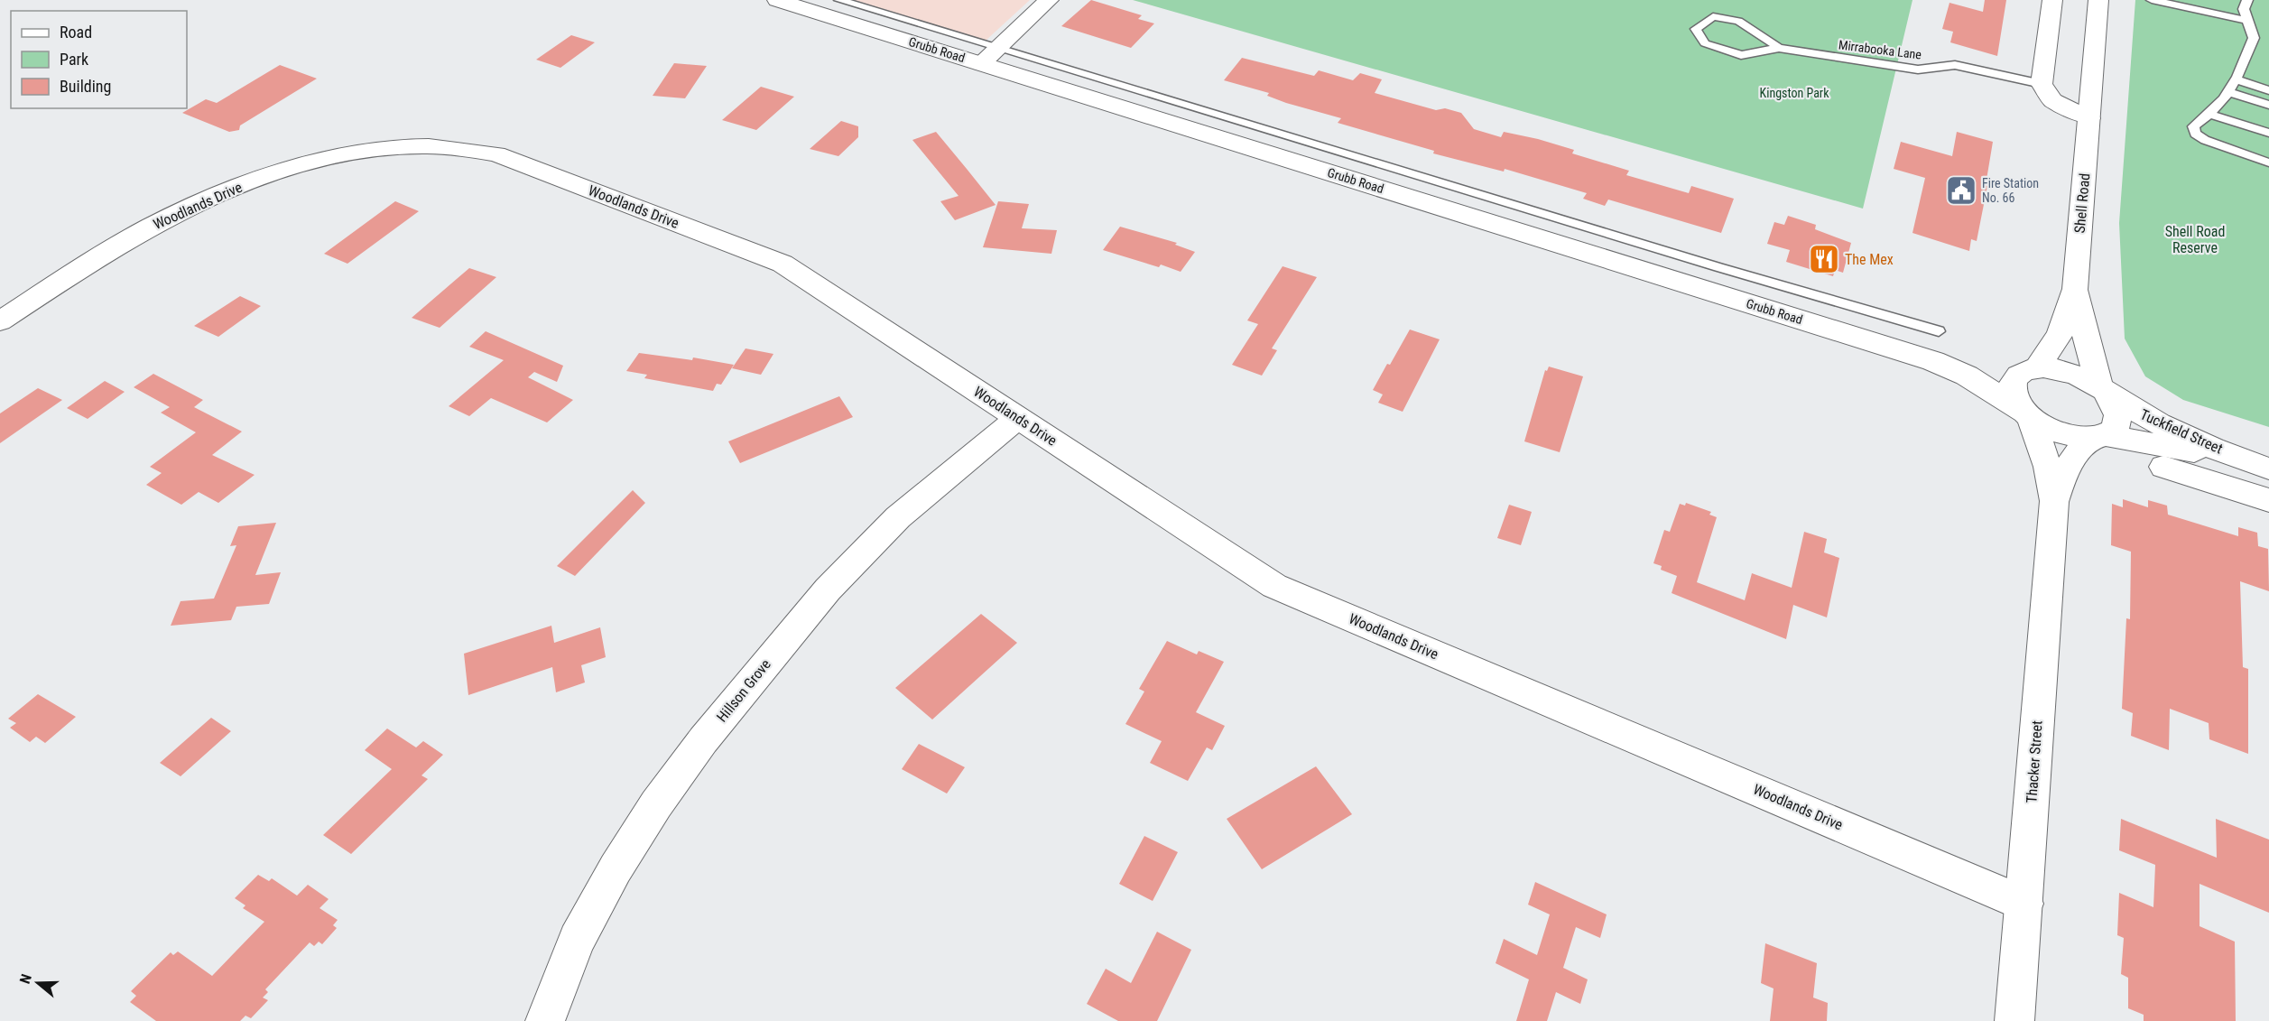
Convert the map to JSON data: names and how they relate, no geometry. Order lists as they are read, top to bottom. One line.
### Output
{"streets":{"street":["Grubb Road","Shell Road","Woodlands Drive","Tuckfield Street","Hillson Grove","Thacker Street"],"lane":["Mirrabooka Lane"]},"crossings":[["Grubb Road","Shell Road"],["Grubb Road","Tuckfield Street"],["Grubb Road","Thacker Street"],["Shell Road","Tuckfield Street"],["Shell Road","Thacker Street"],["Woodlands Drive","Hillson Grove"],["Woodlands Drive","Thacker Street"],["Tuckfield Street","Thacker Street"]],"parks":["Kingston Park","Shell Road Reserve"],"places":{"public building":["Fire Station No. 66"],"restaurant":["The Mex"]},"legend":["Road","Park","Building"],"north":"left"}
